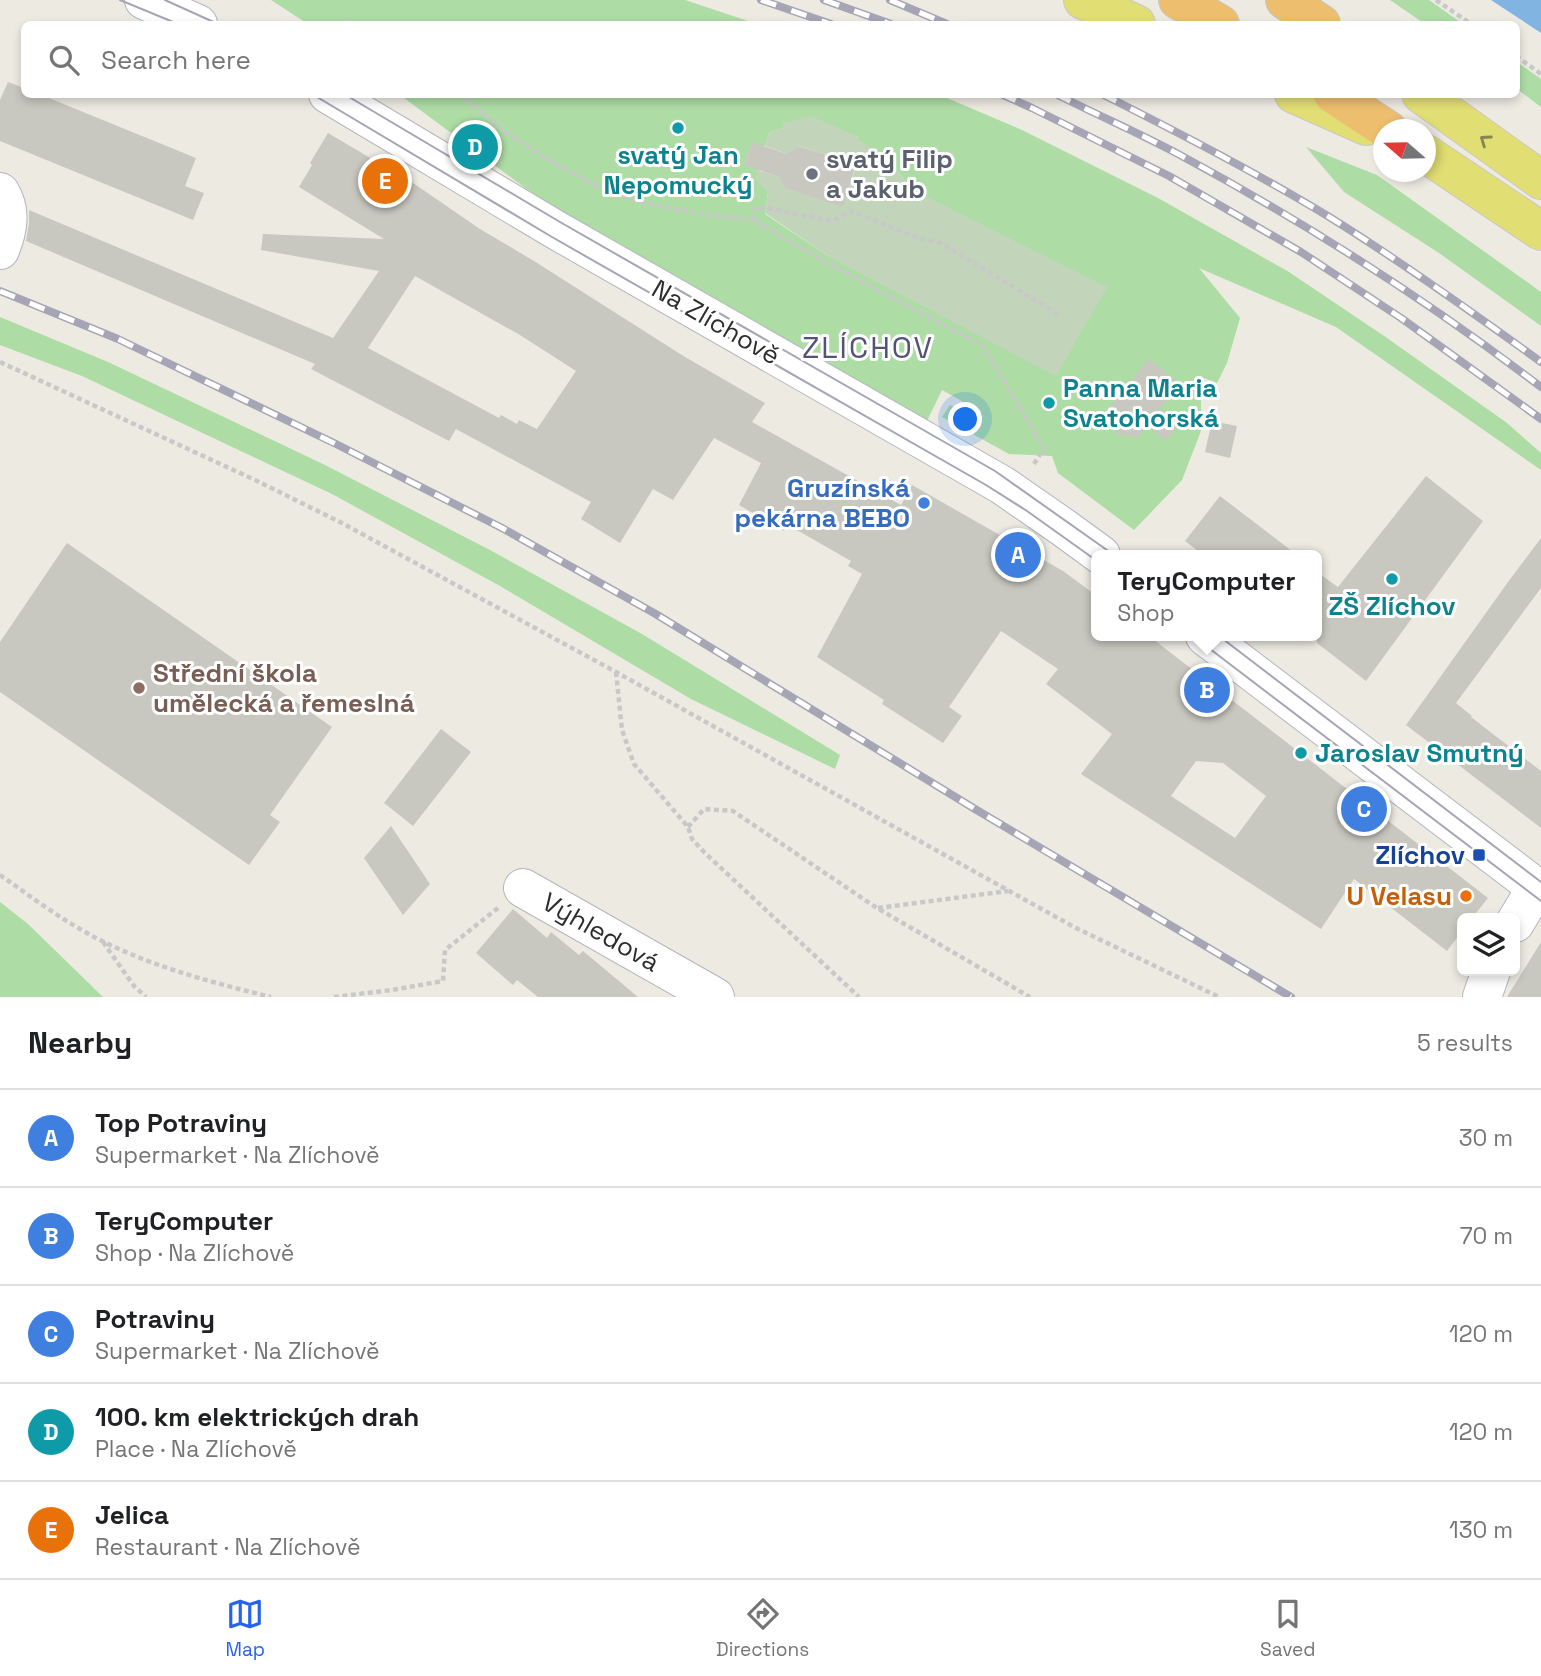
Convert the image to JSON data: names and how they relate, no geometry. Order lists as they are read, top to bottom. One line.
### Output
{"streets":{"street":["Na Zlíchově","Výhledová"]},"districts":["ZLÍCHOV"],"places":{"other":["svatý Jan Nepomucký","svatý Filip a Jakub","Panna Maria Svatohorská","Gruzínská pekárna BEBO","ZŠ Zlíchov","Střední škola umělecká a řemeslná","Jaroslav Smutný","U Velasu"],"transit":["Zlíchov"]},"north":"left","page":{"search":"Search here","pins":["D","E","A","B","C"],"popup":["TeryComputer","Shop"],"heading":["Nearby","5 results"],"list":[{"mark":"A","name":"Top Potraviny","note":"Supermarket · Na Zlíchově","value":"30 m"},{"mark":"B","name":"TeryComputer","note":"Shop · Na Zlíchově","value":"70 m"},{"mark":"C","name":"Potraviny","note":"Supermarket · Na Zlíchově","value":"120 m"},{"mark":"D","name":"100. km elektrických drah","note":"Place · Na Zlíchově","value":"120 m"},{"mark":"E","name":"Jelica","note":"Restaurant · Na Zlíchově","value":"130 m"}],"nav":["Map","Directions","Saved"]}}
